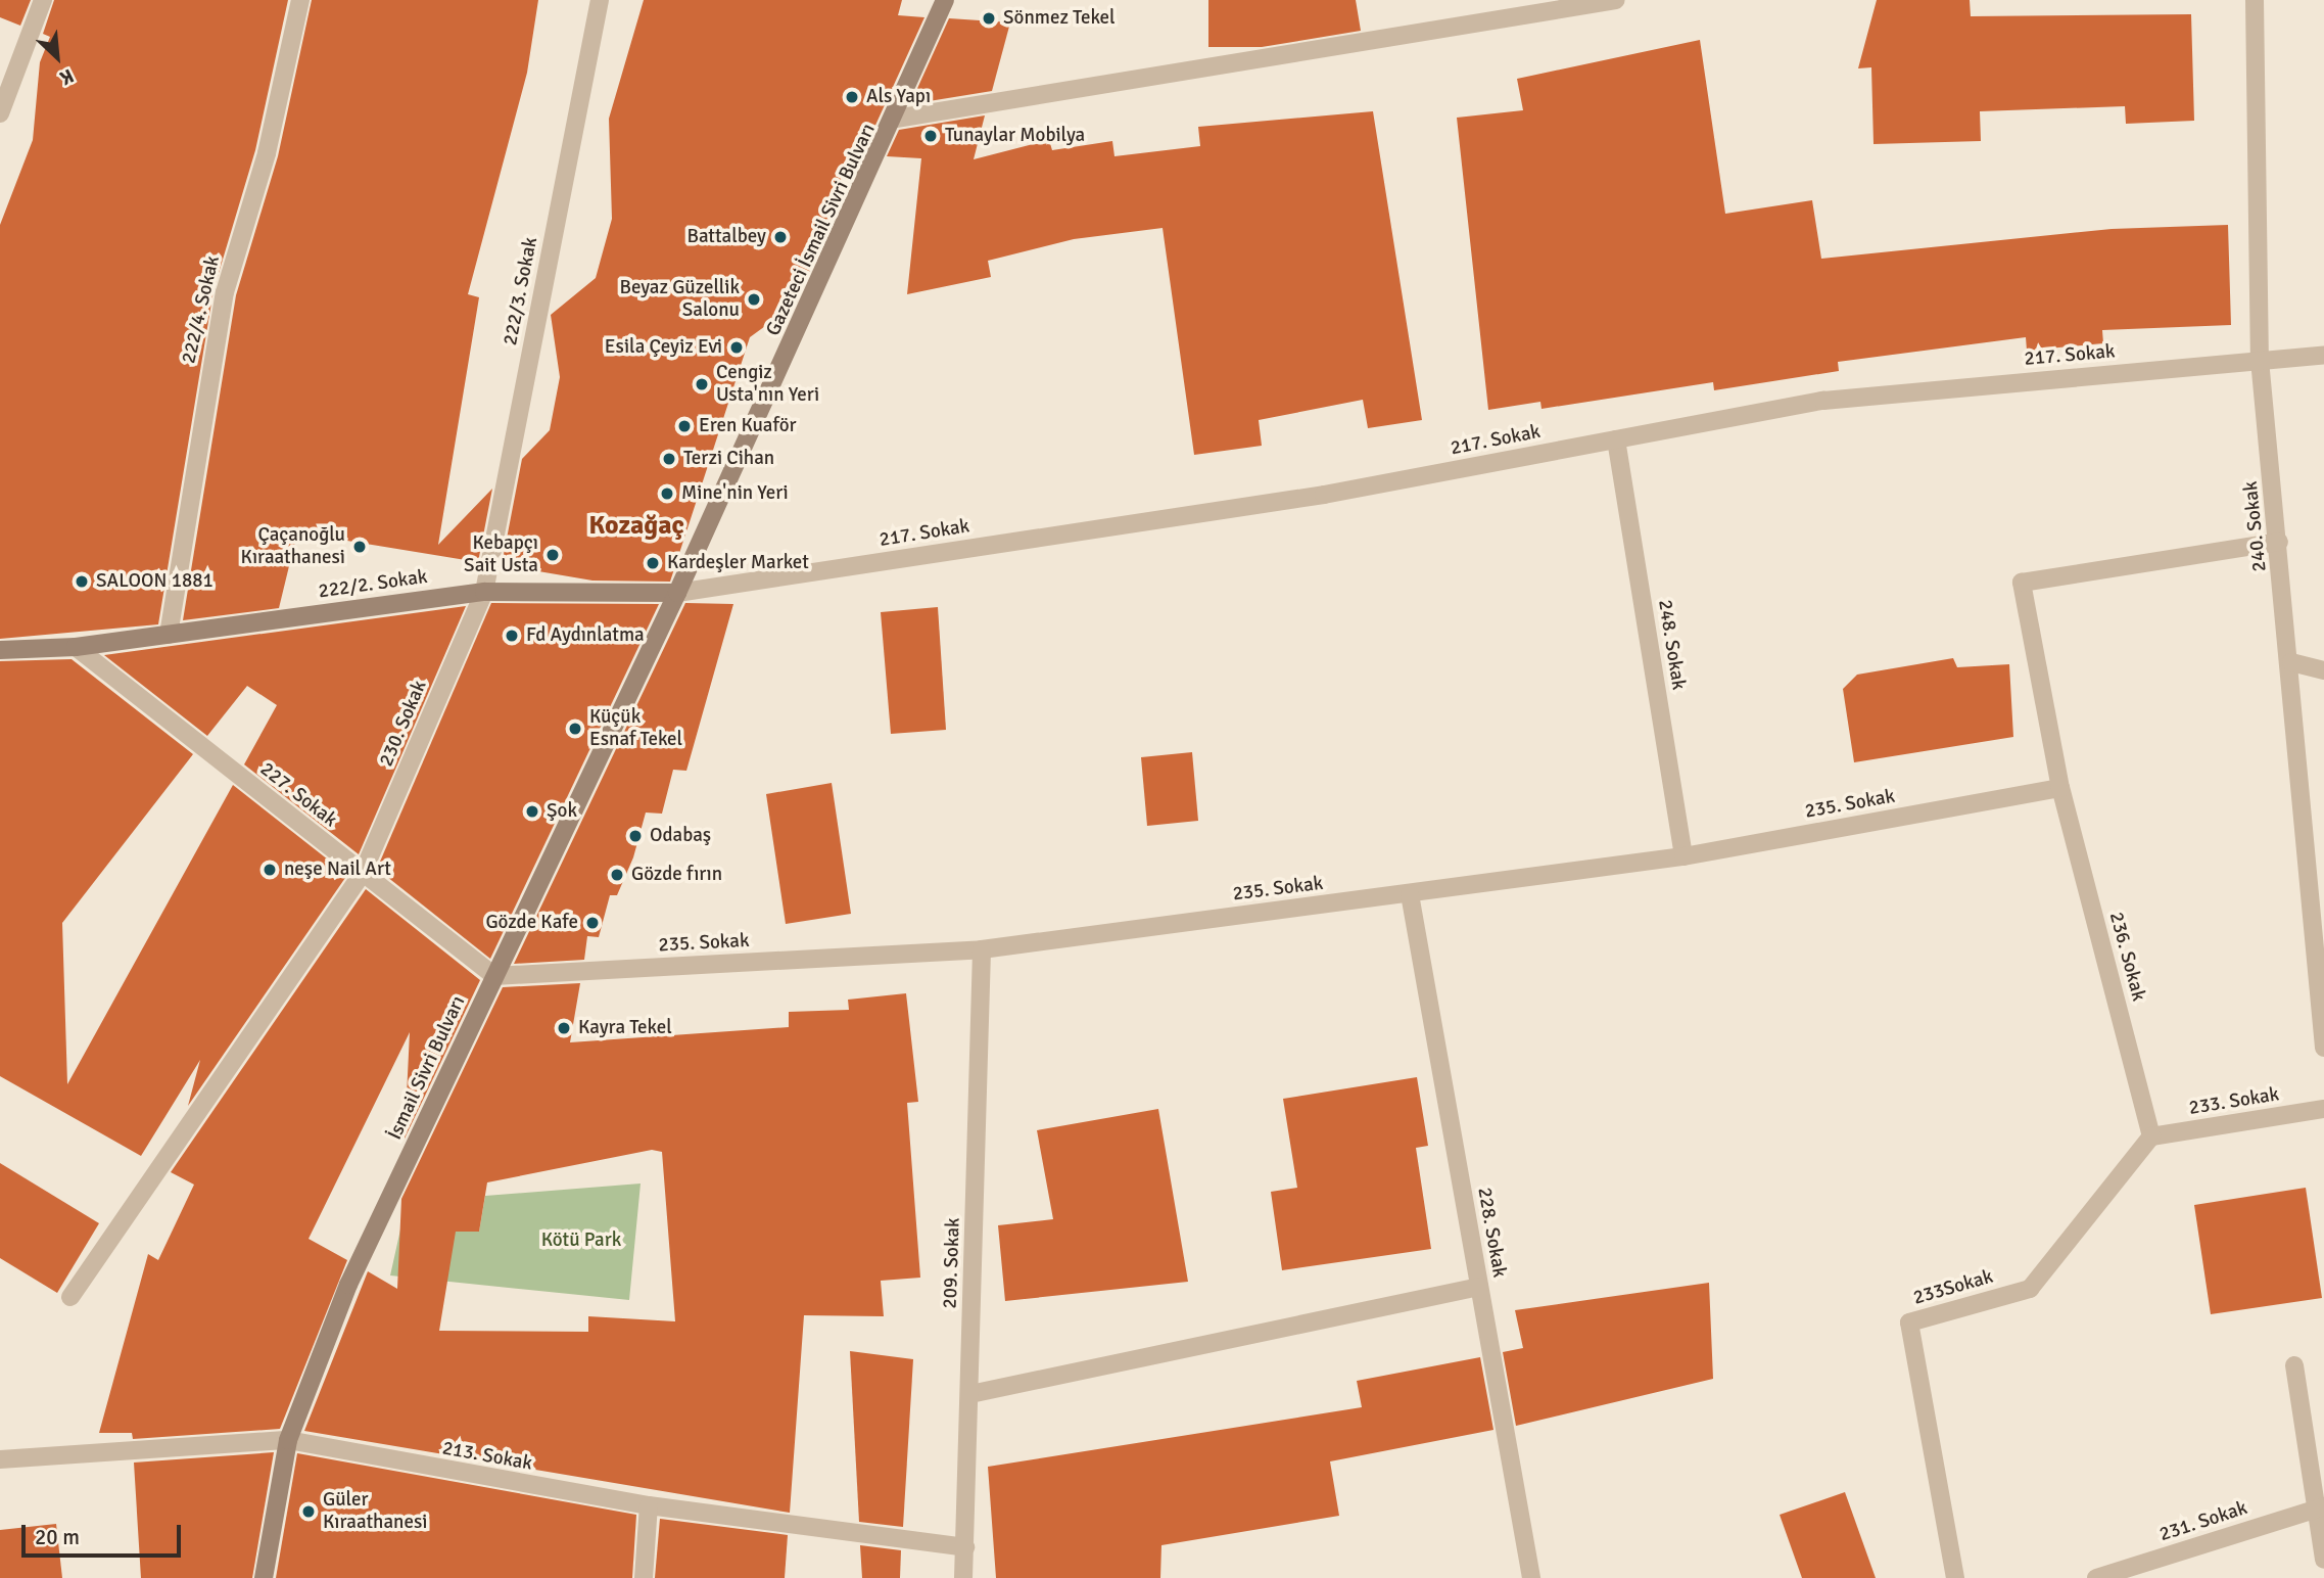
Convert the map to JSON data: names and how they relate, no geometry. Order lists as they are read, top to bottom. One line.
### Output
{"streets":{"main road":["Gazeteci İsmail Sivri Bulvarı","222/2. Sokak","İsmail Sivri Bulvarı"],"street":["222/3. Sokak","222/4. Sokak","217. Sokak","240. Sokak","248. Sokak","230. Sokak","227. Sokak","235. Sokak","236. Sokak","233. Sokak","228. Sokak","209. Sokak","233Sokak","213. Sokak","231. Sokak"]},"crossings":[["Gazeteci İsmail Sivri Bulvarı","217. Sokak"],["Gazeteci İsmail Sivri Bulvarı","222/2. Sokak"],["Gazeteci İsmail Sivri Bulvarı","İsmail Sivri Bulvarı"],["222/3. Sokak","222/2. Sokak"],["222/3. Sokak","230. Sokak"],["222/4. Sokak","222/2. Sokak"],["217. Sokak","240. Sokak"],["217. Sokak","222/2. Sokak"],["217. Sokak","248. Sokak"],["217. Sokak","İsmail Sivri Bulvarı"],["240. Sokak","236. Sokak"],["222/2. Sokak","230. Sokak"],["222/2. Sokak","227. Sokak"],["222/2. Sokak","İsmail Sivri Bulvarı"],["248. Sokak","235. Sokak"],["230. Sokak","227. Sokak"],["227. Sokak","235. Sokak"],["227. Sokak","İsmail Sivri Bulvarı"],["235. Sokak","236. Sokak"],["235. Sokak","İsmail Sivri Bulvarı"],["235. Sokak","228. Sokak"],["235. Sokak","209. Sokak"],["236. Sokak","233. Sokak"],["236. Sokak","233Sokak"],["İsmail Sivri Bulvarı","213. Sokak"],["233. Sokak","233Sokak"],["209. Sokak","213. Sokak"]],"districts":["Kozağaç"],"parks":["Kötü Park"],"places":["Sönmez Tekel","Als Yapı","Tunaylar Mobilya","Battalbey","Beyaz Güzellik Salonu","Esila Çeyiz Evi","Cengiz Usta'nın Yeri","Eren Kuaför","Terzi Cihan","Mine'nin Yeri","Çaçanoğlu Kıraathanesi","Kebapçı Sait Usta","Kardeşler Market","SALOON 1881","Fd Aydınlatma","Küçük Esnaf Tekel","Şok","Odabaş","neşe Nail Art","Gözde fırın","Gözde Kafe","Kayra Tekel","Güler Kıraathanesi"],"scale_bar":"20 m","north":"bottom right"}
